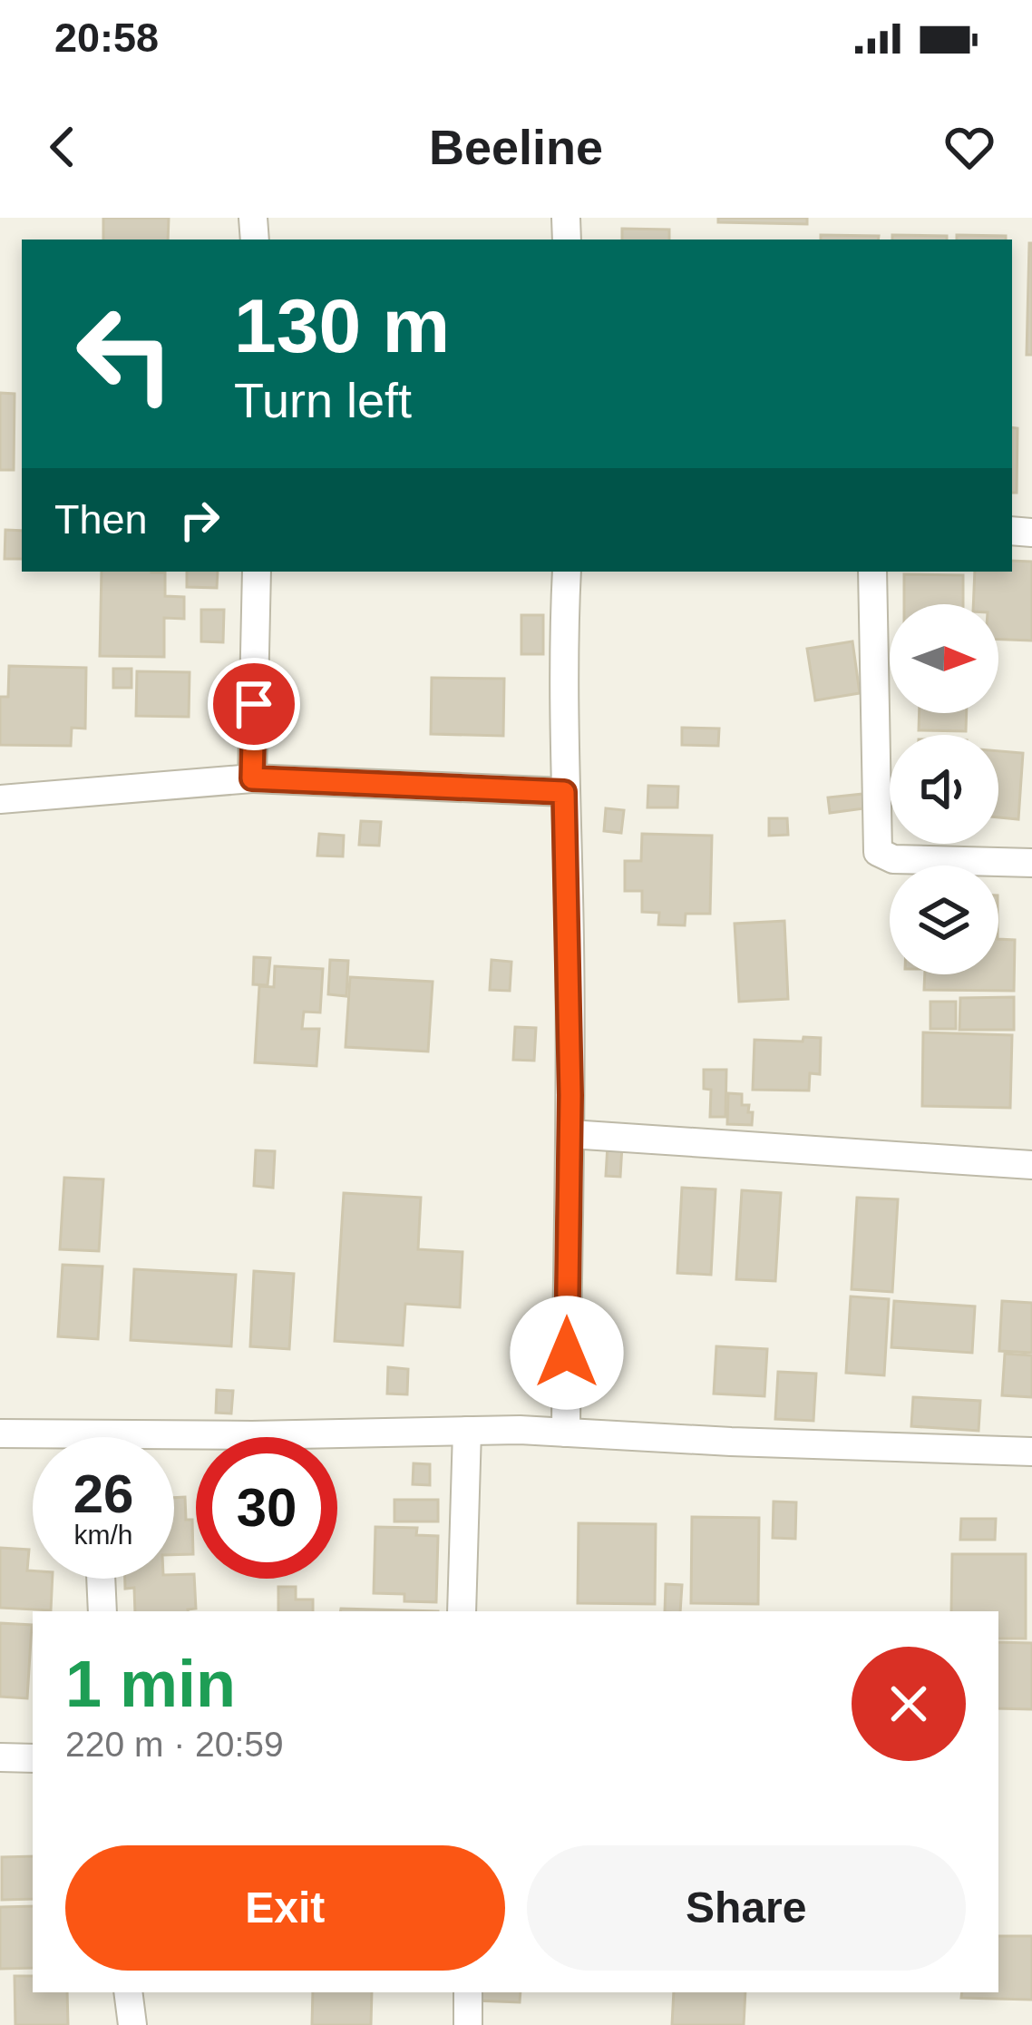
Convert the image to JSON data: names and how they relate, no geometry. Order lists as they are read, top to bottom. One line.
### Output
{"north":"right","page":{"status":"20:58","header":"Beeline","turn":["130 m","Turn left"],"then":"Then","speed":"26 km/h","limit":"30","heading":["1 min","220 m · 20:59"],"buttons":["Exit","Share"]}}
